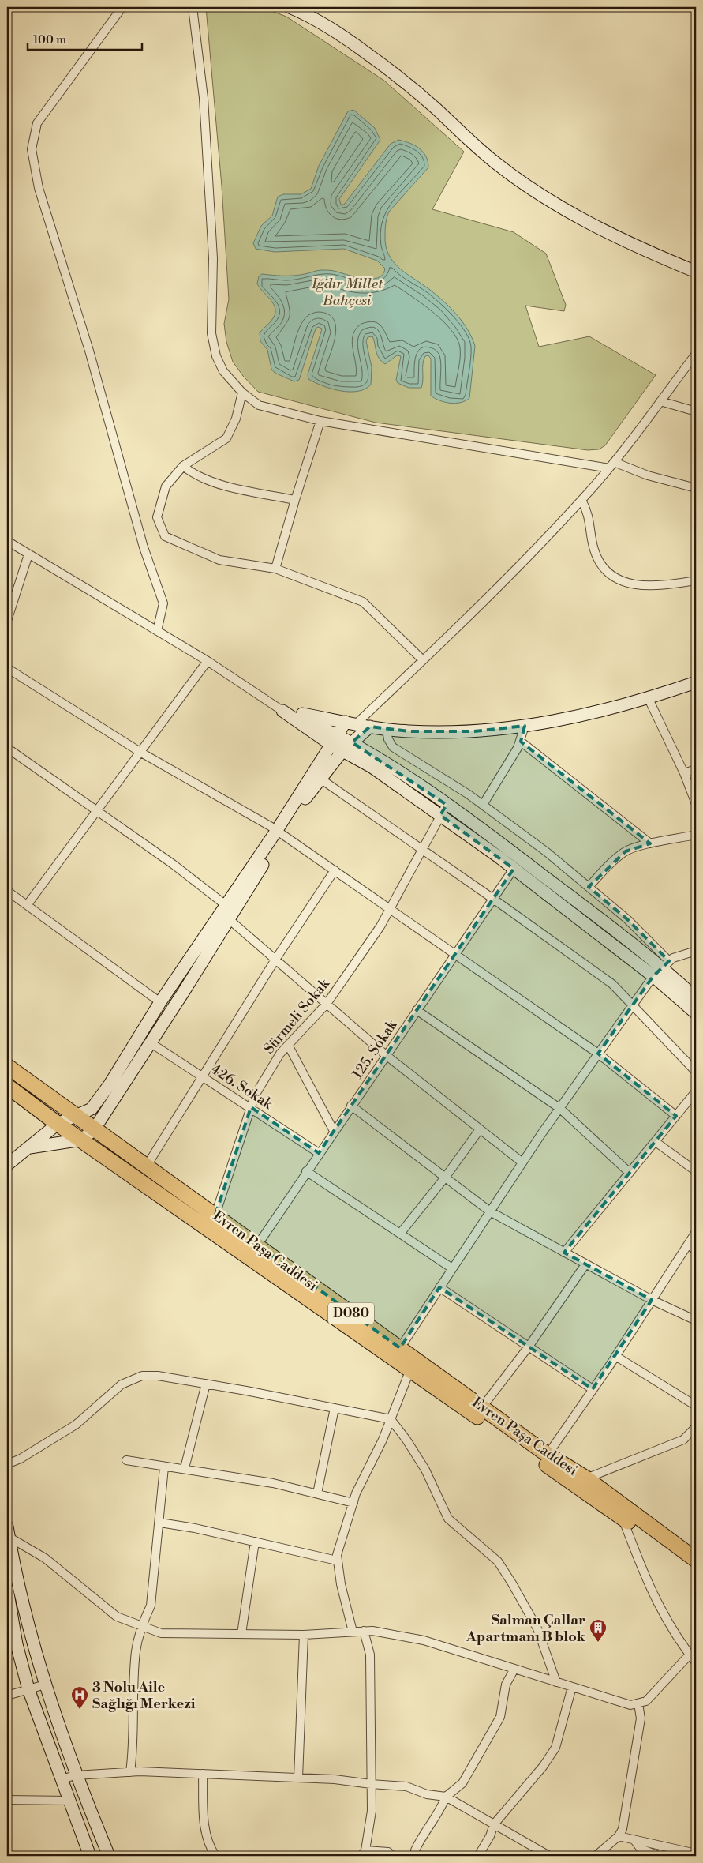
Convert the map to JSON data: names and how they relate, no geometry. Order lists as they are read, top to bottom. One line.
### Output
{"streets":{"highway":["Evren Paşa Caddesi","D080"],"street":["Sürmeli Sokak","125. Sokak","426. Sokak"]},"crossings":[["Sürmeli Sokak","426. Sokak"],["Sürmeli Sokak","Evren Paşa Caddesi"],["125. Sokak","426. Sokak"],["125. Sokak","Evren Paşa Caddesi"]],"parks":["Iğdır Millet Bahçesi"],"places":{"building":["Salman Çallar Apartmanı B blok"],"hospital":["3 Nolu Aile Sağlığı Merkezi"]},"scale_bar":"100 m"}
